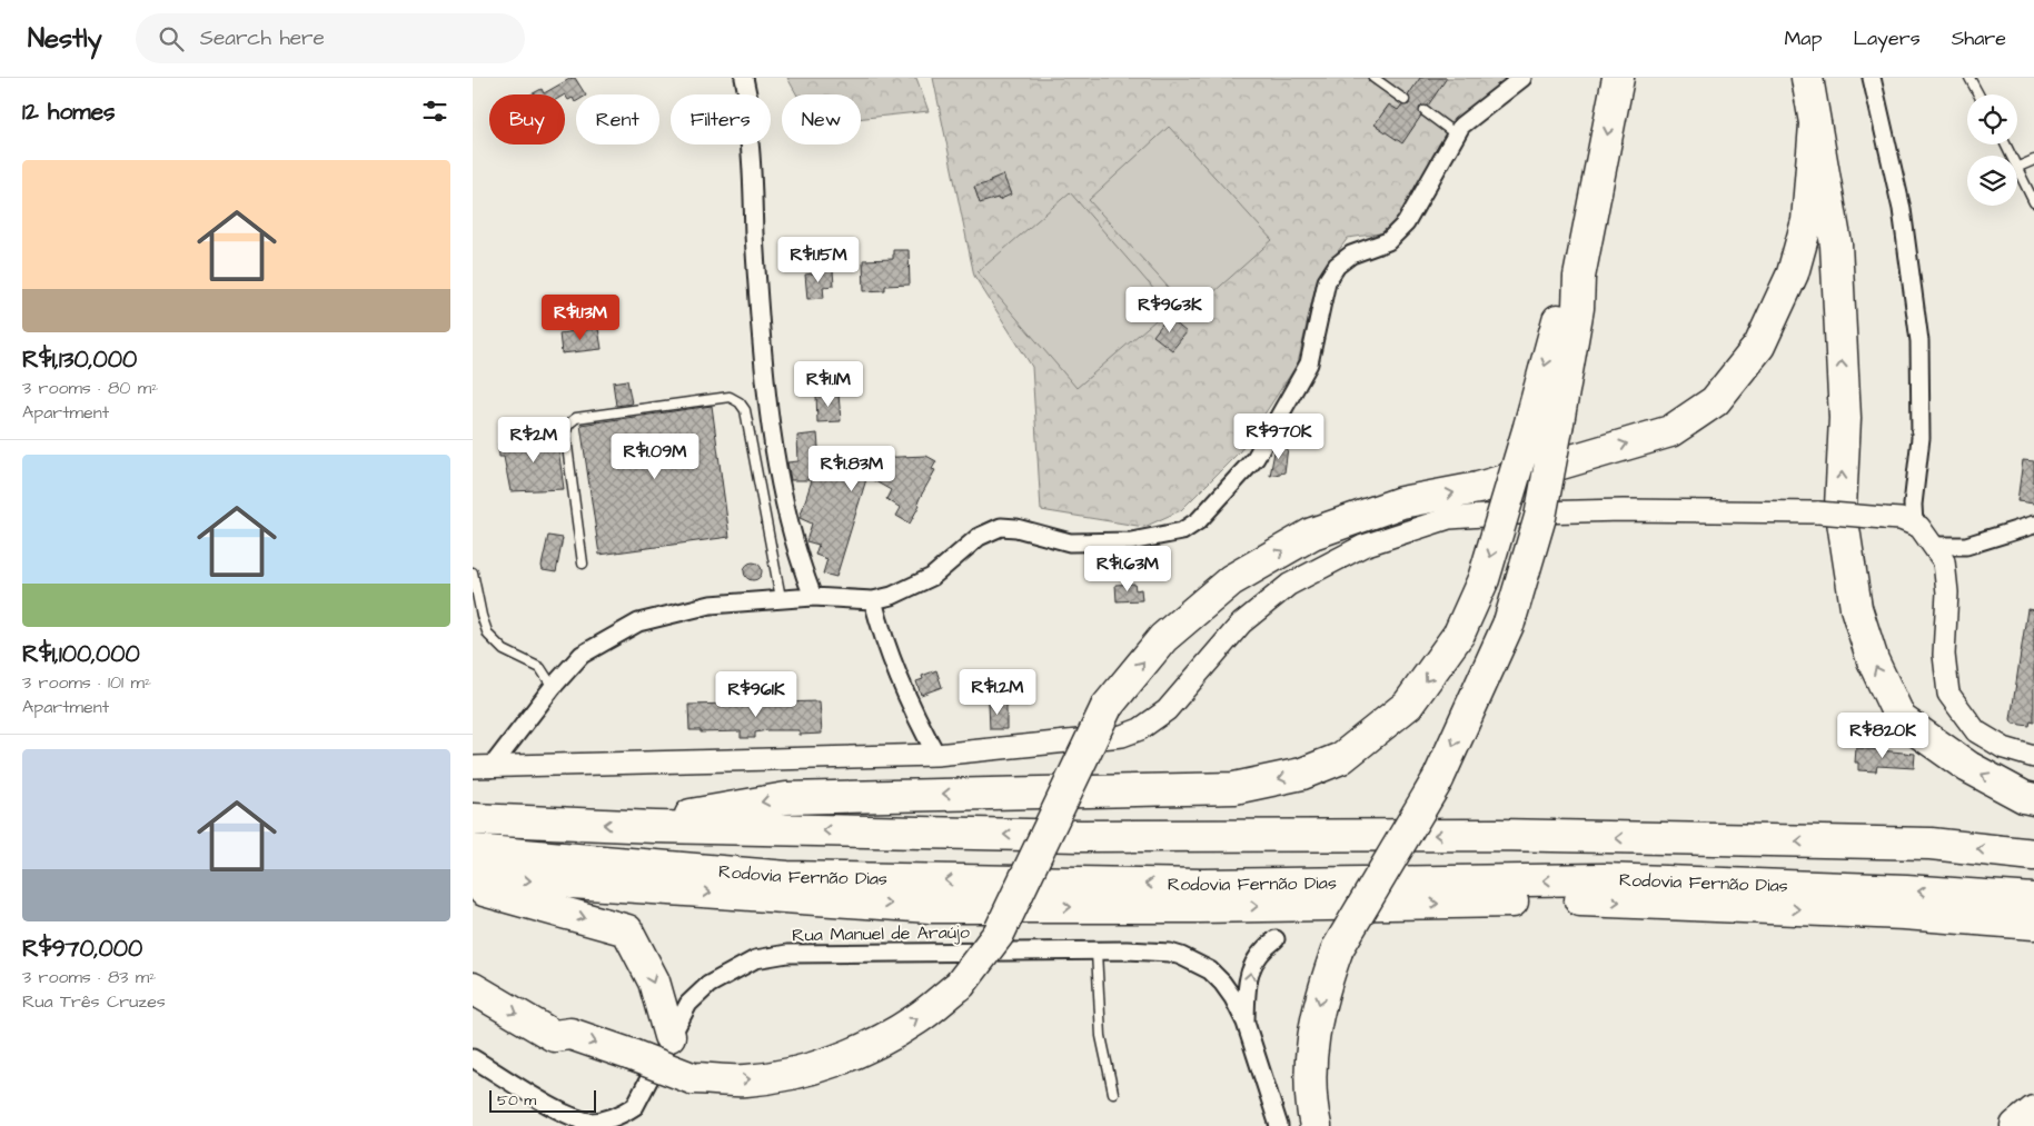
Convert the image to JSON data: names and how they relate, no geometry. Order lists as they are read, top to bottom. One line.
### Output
{"streets":{"highway":["Rodovia Fernão Dias"],"street":["Rua Manuel de Araújo"]},"scale_bar":"50 m","page":{"header":"Nestly","search":"Search here","nav":["Map","Layers","Share"],"heading":"12 homes","chip":["Buy","Rent","Filters","New"],"list":[{"name":"R$1,130,000","note":"3 rooms · 80 m² · Apartment"},{"name":"R$1,100,000","note":"3 rooms · 101 m² · Apartment"},{"name":"R$970,000","note":"3 rooms · 83 m² · Rua Três Cruzes"}],"price":["R$1.15M","R$963K","R$1.13M","R$1.1M","R$970K","R$2M","R$1.09M","R$1.83M","R$1.63M","R$1.2M","R$961K","R$820K"],"scale":"50 m"}}
